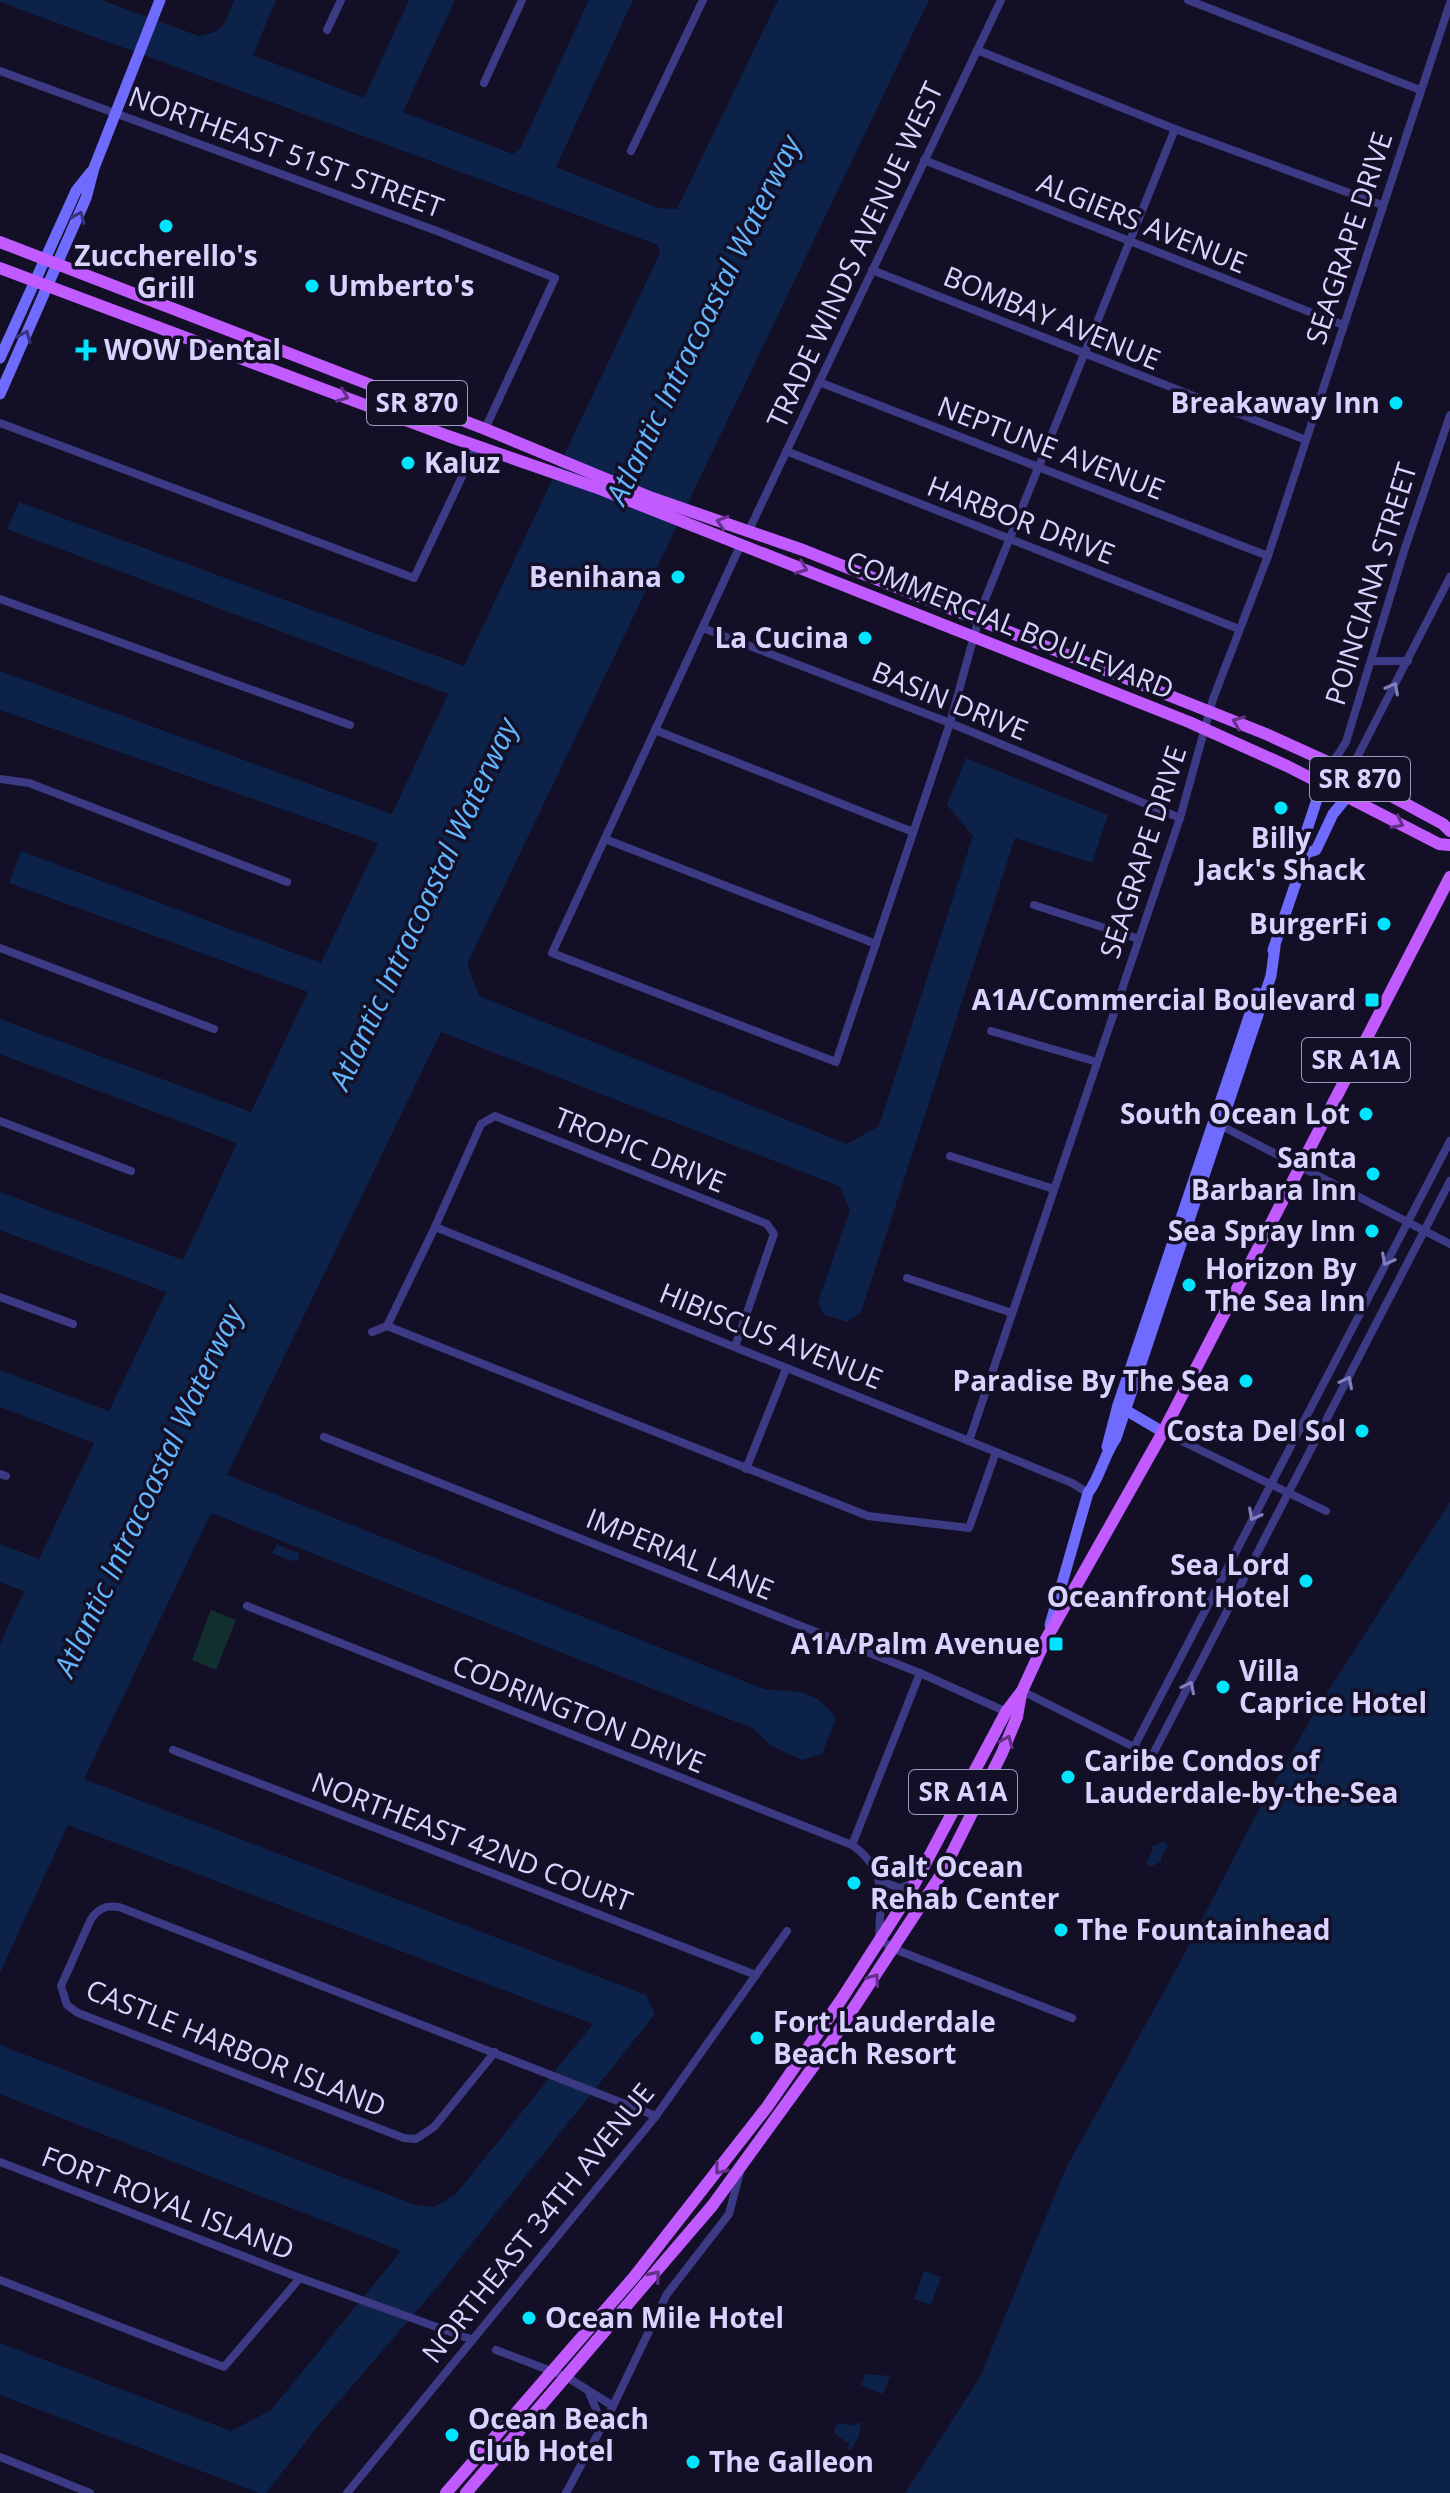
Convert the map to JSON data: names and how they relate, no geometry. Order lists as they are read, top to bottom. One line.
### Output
{"streets":{"main road":["SR 870","COMMERCIAL BOULEVARD","SR A1A"],"street":["NORTHEAST 51ST STREET","ALGIERS AVENUE","SEAGRAPE DRIVE","TRADE WINDS AVENUE WEST","BOMBAY AVENUE","NEPTUNE AVENUE","HARBOR DRIVE","POINCIANA STREET","BASIN DRIVE","TROPIC DRIVE","HIBISCUS AVENUE","IMPERIAL LANE","CODRINGTON DRIVE","NORTHEAST 42ND COURT","CASTLE HARBOR ISLAND","FORT ROYAL ISLAND","NORTHEAST 34TH AVENUE"]},"crossings":[["NORTHEAST 51ST STREET","SR 870"],["ALGIERS AVENUE","SEAGRAPE DRIVE"],["ALGIERS AVENUE","TRADE WINDS AVENUE WEST"],["SEAGRAPE DRIVE","BOMBAY AVENUE"],["SEAGRAPE DRIVE","NEPTUNE AVENUE"],["SEAGRAPE DRIVE","HARBOR DRIVE"],["SEAGRAPE DRIVE","COMMERCIAL BOULEVARD"],["SEAGRAPE DRIVE","BASIN DRIVE"],["SEAGRAPE DRIVE","HIBISCUS AVENUE"],["TRADE WINDS AVENUE WEST","BOMBAY AVENUE"],["TRADE WINDS AVENUE WEST","NEPTUNE AVENUE"],["TRADE WINDS AVENUE WEST","HARBOR DRIVE"],["TRADE WINDS AVENUE WEST","COMMERCIAL BOULEVARD"],["SR 870","COMMERCIAL BOULEVARD"],["POINCIANA STREET","COMMERCIAL BOULEVARD"],["SR A1A","IMPERIAL LANE"],["TROPIC DRIVE","HIBISCUS AVENUE"],["NORTHEAST 42ND COURT","NORTHEAST 34TH AVENUE"],["CASTLE HARBOR ISLAND","NORTHEAST 34TH AVENUE"]],"water":["Atlantic Intracoastal Waterway"],"places":{"other":["Zuccherello's Grill","Umberto's","Breakaway Inn","Kaluz","Benihana","La Cucina","Billy Jack's Shack","BurgerFi","South Ocean Lot","Santa Barbara Inn","Sea Spray Inn","Horizon By The Sea Inn","Paradise By The Sea","Costa Del Sol","Sea Lord Oceanfront Hotel","Villa Caprice Hotel","Caribe Condos of Lauderdale-by-the-Sea","Galt Ocean Rehab Center","The Fountainhead","Fort Lauderdale Beach Resort","Ocean Mile Hotel","Ocean Beach Club Hotel","The Galleon"],"health":["WOW Dental"],"transit":["A1A/Commercial Boulevard","A1A/Palm Avenue"]}}
